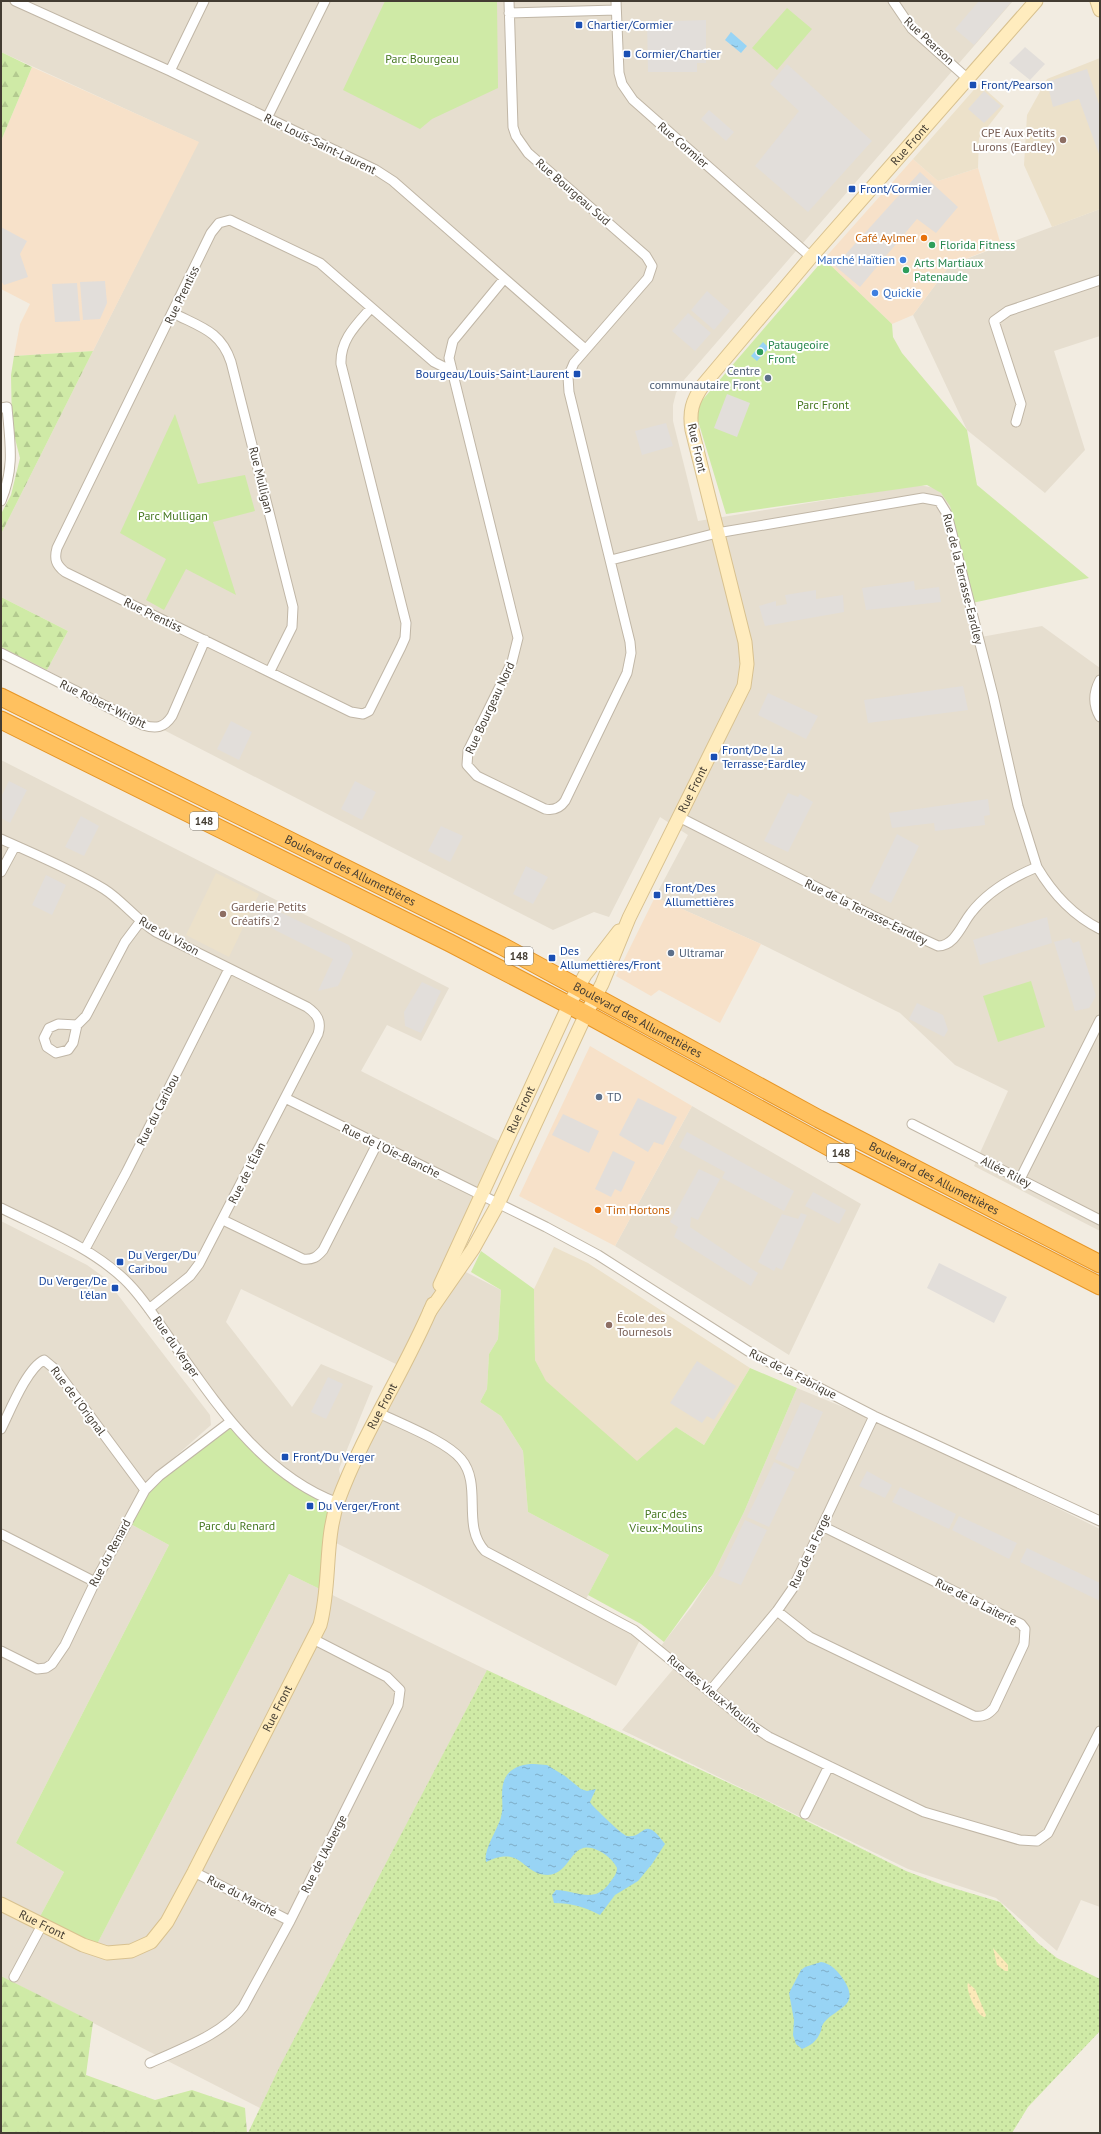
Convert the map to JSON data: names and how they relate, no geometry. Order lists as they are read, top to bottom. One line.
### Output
{"streets":{"highway":["148","Boulevard des Allumettières"],"street":["Rue Pearson","Rue Louis-Saint-Laurent","Rue Cormier","Rue Front","Rue Bourgeau Sud","Rue Prentiss","Rue Mulligan","Rue de la Terrasse-Eardley","Rue Robert-Wright","Rue Bourgeau Nord","Rue du Vison","Rue du Caribou","Rue de l'Oie-Blanche","Allée Riley","Rue de l'Élan","Rue du Verger","Rue de la Fabrique","Rue de l'Orignal","Rue de la Forge","Rue du Renard","Rue de la Laiterie","Rue des Vieux-Moulins","Rue de l'Auberge","Rue du Marché"]},"crossings":[["Rue Pearson","Rue Front"],["Rue Louis-Saint-Laurent","Rue Bourgeau Sud"],["Rue Louis-Saint-Laurent","Rue Bourgeau Nord"],["Rue Cormier","Rue Front"],["Rue Front","Rue de la Terrasse-Eardley"],["Rue Front","Boulevard des Allumettières"],["Rue Front","Rue de l'Oie-Blanche"],["Rue Front","Rue du Verger"],["Rue Front","Rue de la Fabrique"],["Rue Front","Rue des Vieux-Moulins"],["Rue Front","Rue de l'Auberge"],["Rue Front","Rue du Marché"],["Rue Bourgeau Sud","Rue Bourgeau Nord"],["Rue Prentiss","Rue Mulligan"],["Rue Prentiss","Rue Robert-Wright"],["Rue Prentiss","Rue Bourgeau Nord"],["Rue de la Terrasse-Eardley","Rue Bourgeau Nord"],["Rue du Vison","Rue du Caribou"],["Rue du Vison","Rue de l'Élan"],["Rue du Caribou","Rue du Verger"],["Rue de l'Oie-Blanche","Rue de l'Élan"],["Rue de l'Oie-Blanche","Rue de la Fabrique"],["Rue de l'Élan","Rue du Verger"],["Rue du Verger","Rue du Renard"],["Rue de la Fabrique","Rue de la Forge"],["Rue de l'Orignal","Rue du Renard"],["Rue de la Forge","Rue de la Laiterie"],["Rue de la Forge","Rue des Vieux-Moulins"],["Rue de l'Auberge","Rue du Marché"]],"parks":["Parc Bourgeau","Parc Front","Parc Mulligan","Parc des Vieux-Moulins","Parc du Renard"],"places":{"transit":["Chartier/Cormier","Cormier/Chartier","Front/Pearson","Front/Cormier","Bourgeau/Louis-Saint-Laurent","Front/De La Terrasse-Eardley","Front/Des Allumettières","Des Allumettières/Front","Du Verger/Du Caribou","Du Verger/De l'élan","Front/Du Verger","Du Verger/Front"],"other":["CPE Aux Petits Lurons (Eardley)","Café Aylmer","Florida Fitness","Marché Haïtien","Arts Martiaux Patenaude","Quickie","Pataugeoire Front","Centre communautaire Front","Garderie Petits Créatifs 2","Ultramar","TD","Tim Hortons","École des Tournesols"]}}
